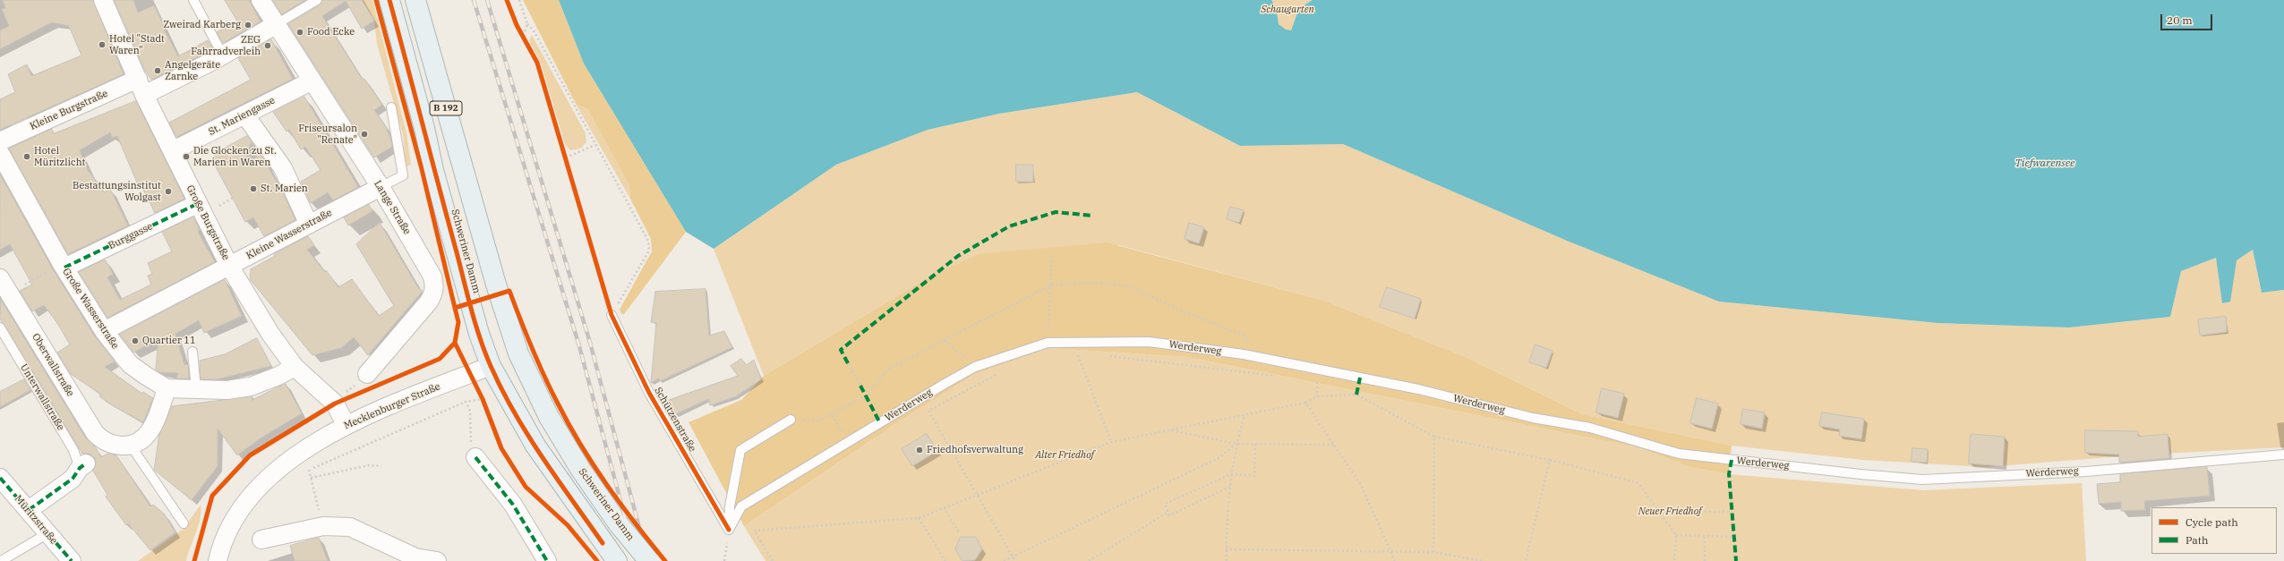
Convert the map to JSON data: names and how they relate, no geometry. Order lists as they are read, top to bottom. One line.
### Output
{"streets":{"main road":["B 192","Schweriner Damm","Mecklenburger Straße"],"street":["Kleine Burgstraße","St. Mariengasse","Lange Straße","Große Burgstraße","Kleine Wasserstraße","Burggasse","Große Wasserstraße","Oberwallstraße","Unterwallstraße","Müritzstraße"],"lane":["Werderweg","Schützenstraße"]},"crossings":[["Kleine Burgstraße","Lange Straße"],["Kleine Burgstraße","Große Burgstraße"],["St. Mariengasse","Lange Straße"],["St. Mariengasse","Große Burgstraße"],["Lange Straße","Kleine Wasserstraße"],["Große Burgstraße","Kleine Wasserstraße"],["Große Burgstraße","Burggasse"],["Große Burgstraße","Mecklenburger Straße"],["Kleine Wasserstraße","Große Wasserstraße"],["Burggasse","Große Wasserstraße"],["Schweriner Damm","Mecklenburger Straße"],["Werderweg","Schützenstraße"],["Unterwallstraße","Müritzstraße"]],"water":["Tiefwarensee"],"parks":["Schaugarten","Alter Friedhof","Neuer Friedhof"],"places":["Zweirad Karberg","Food Ecke","Hotel \"Stadt Waren\"","ZEG Fahrradverleih","Angelgeräte Zarnke","Friseursalon \"Renate\"","Hotel Müritzlicht","Die Glocken zu St. Marien in Waren","St. Marien","Bestattungsinstitut Wolgast","Quartier 11","Friedhofsverwaltung"],"legend":["Cycle path","Path"],"scale_bar":"20 m"}
